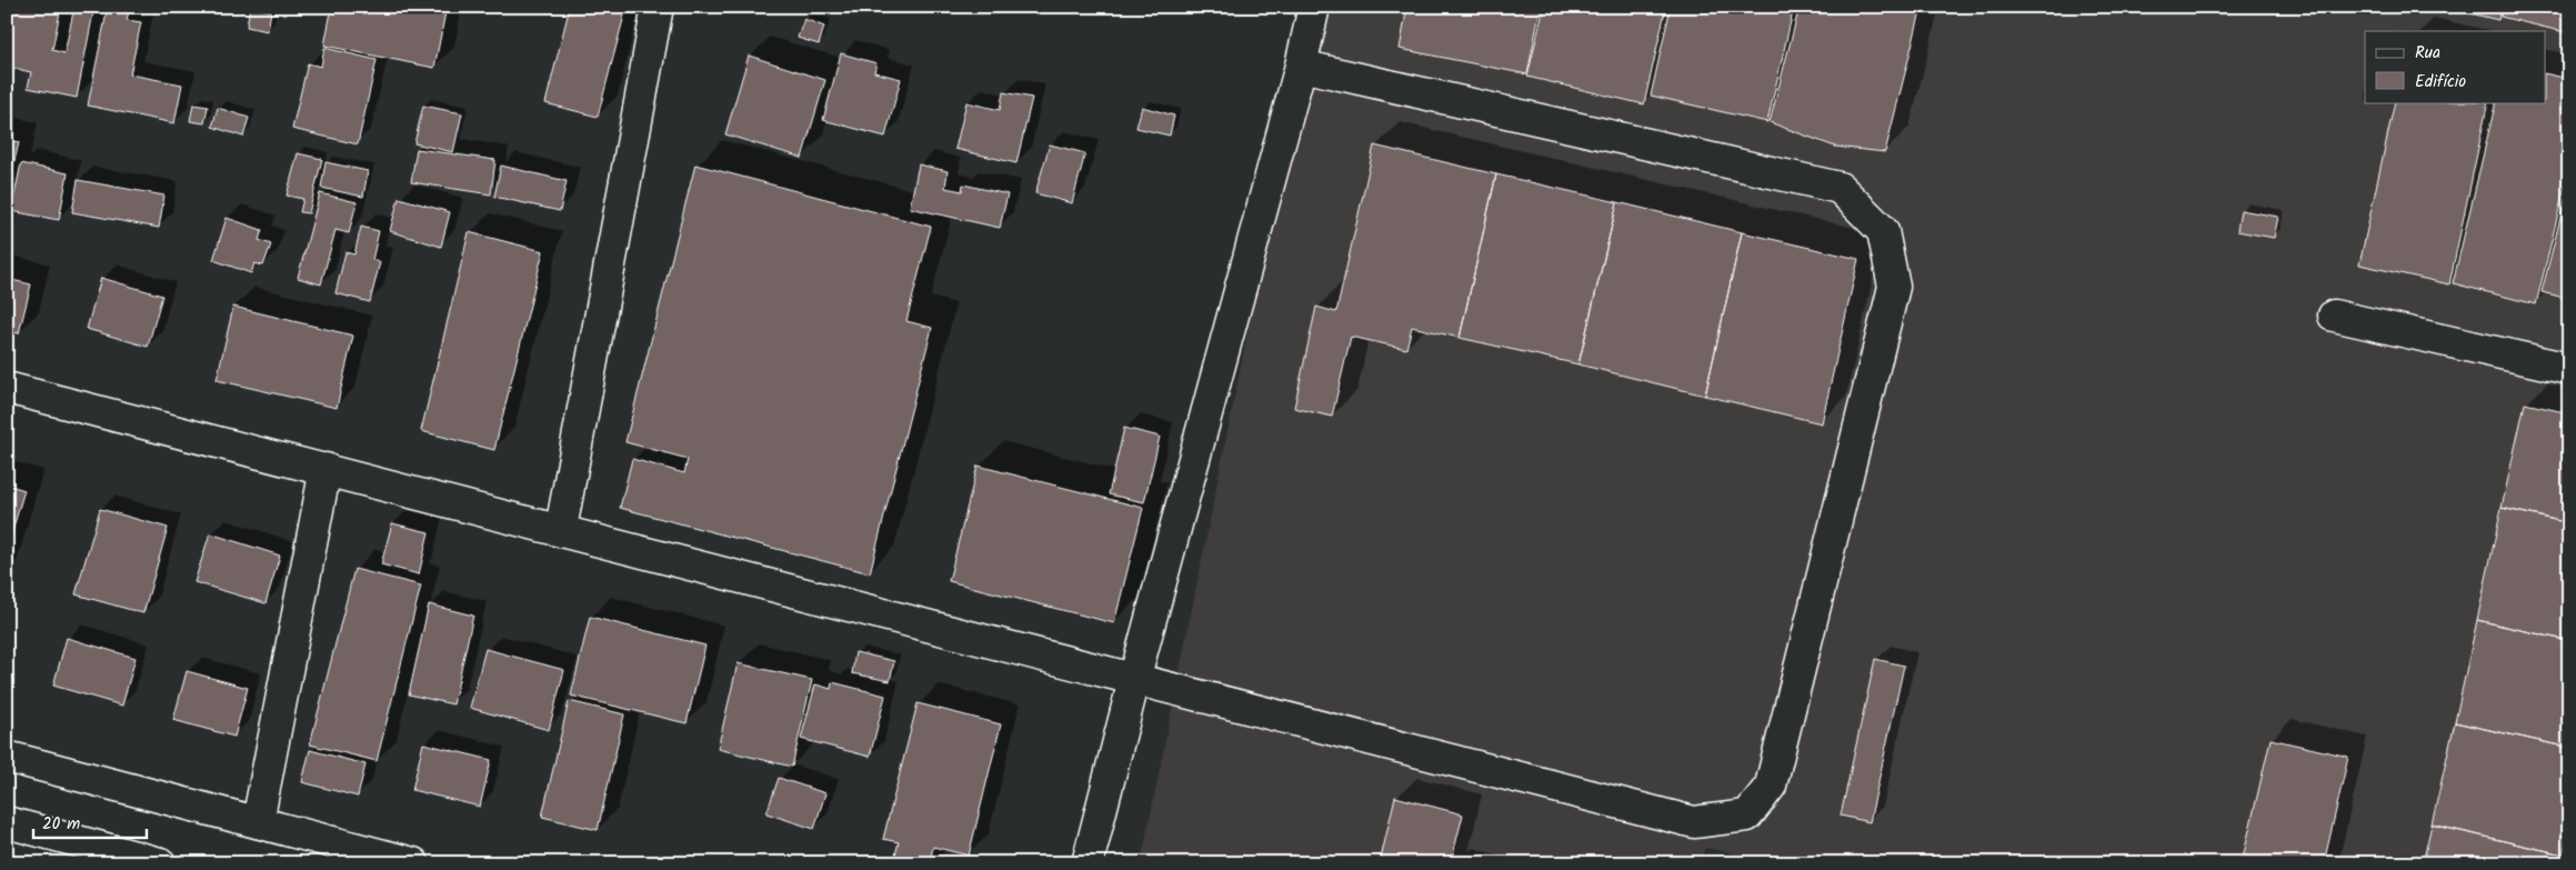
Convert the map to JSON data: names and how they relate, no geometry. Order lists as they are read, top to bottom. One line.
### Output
{"legend":["Rua","Edifício"],"scale_bar":"20 m"}
